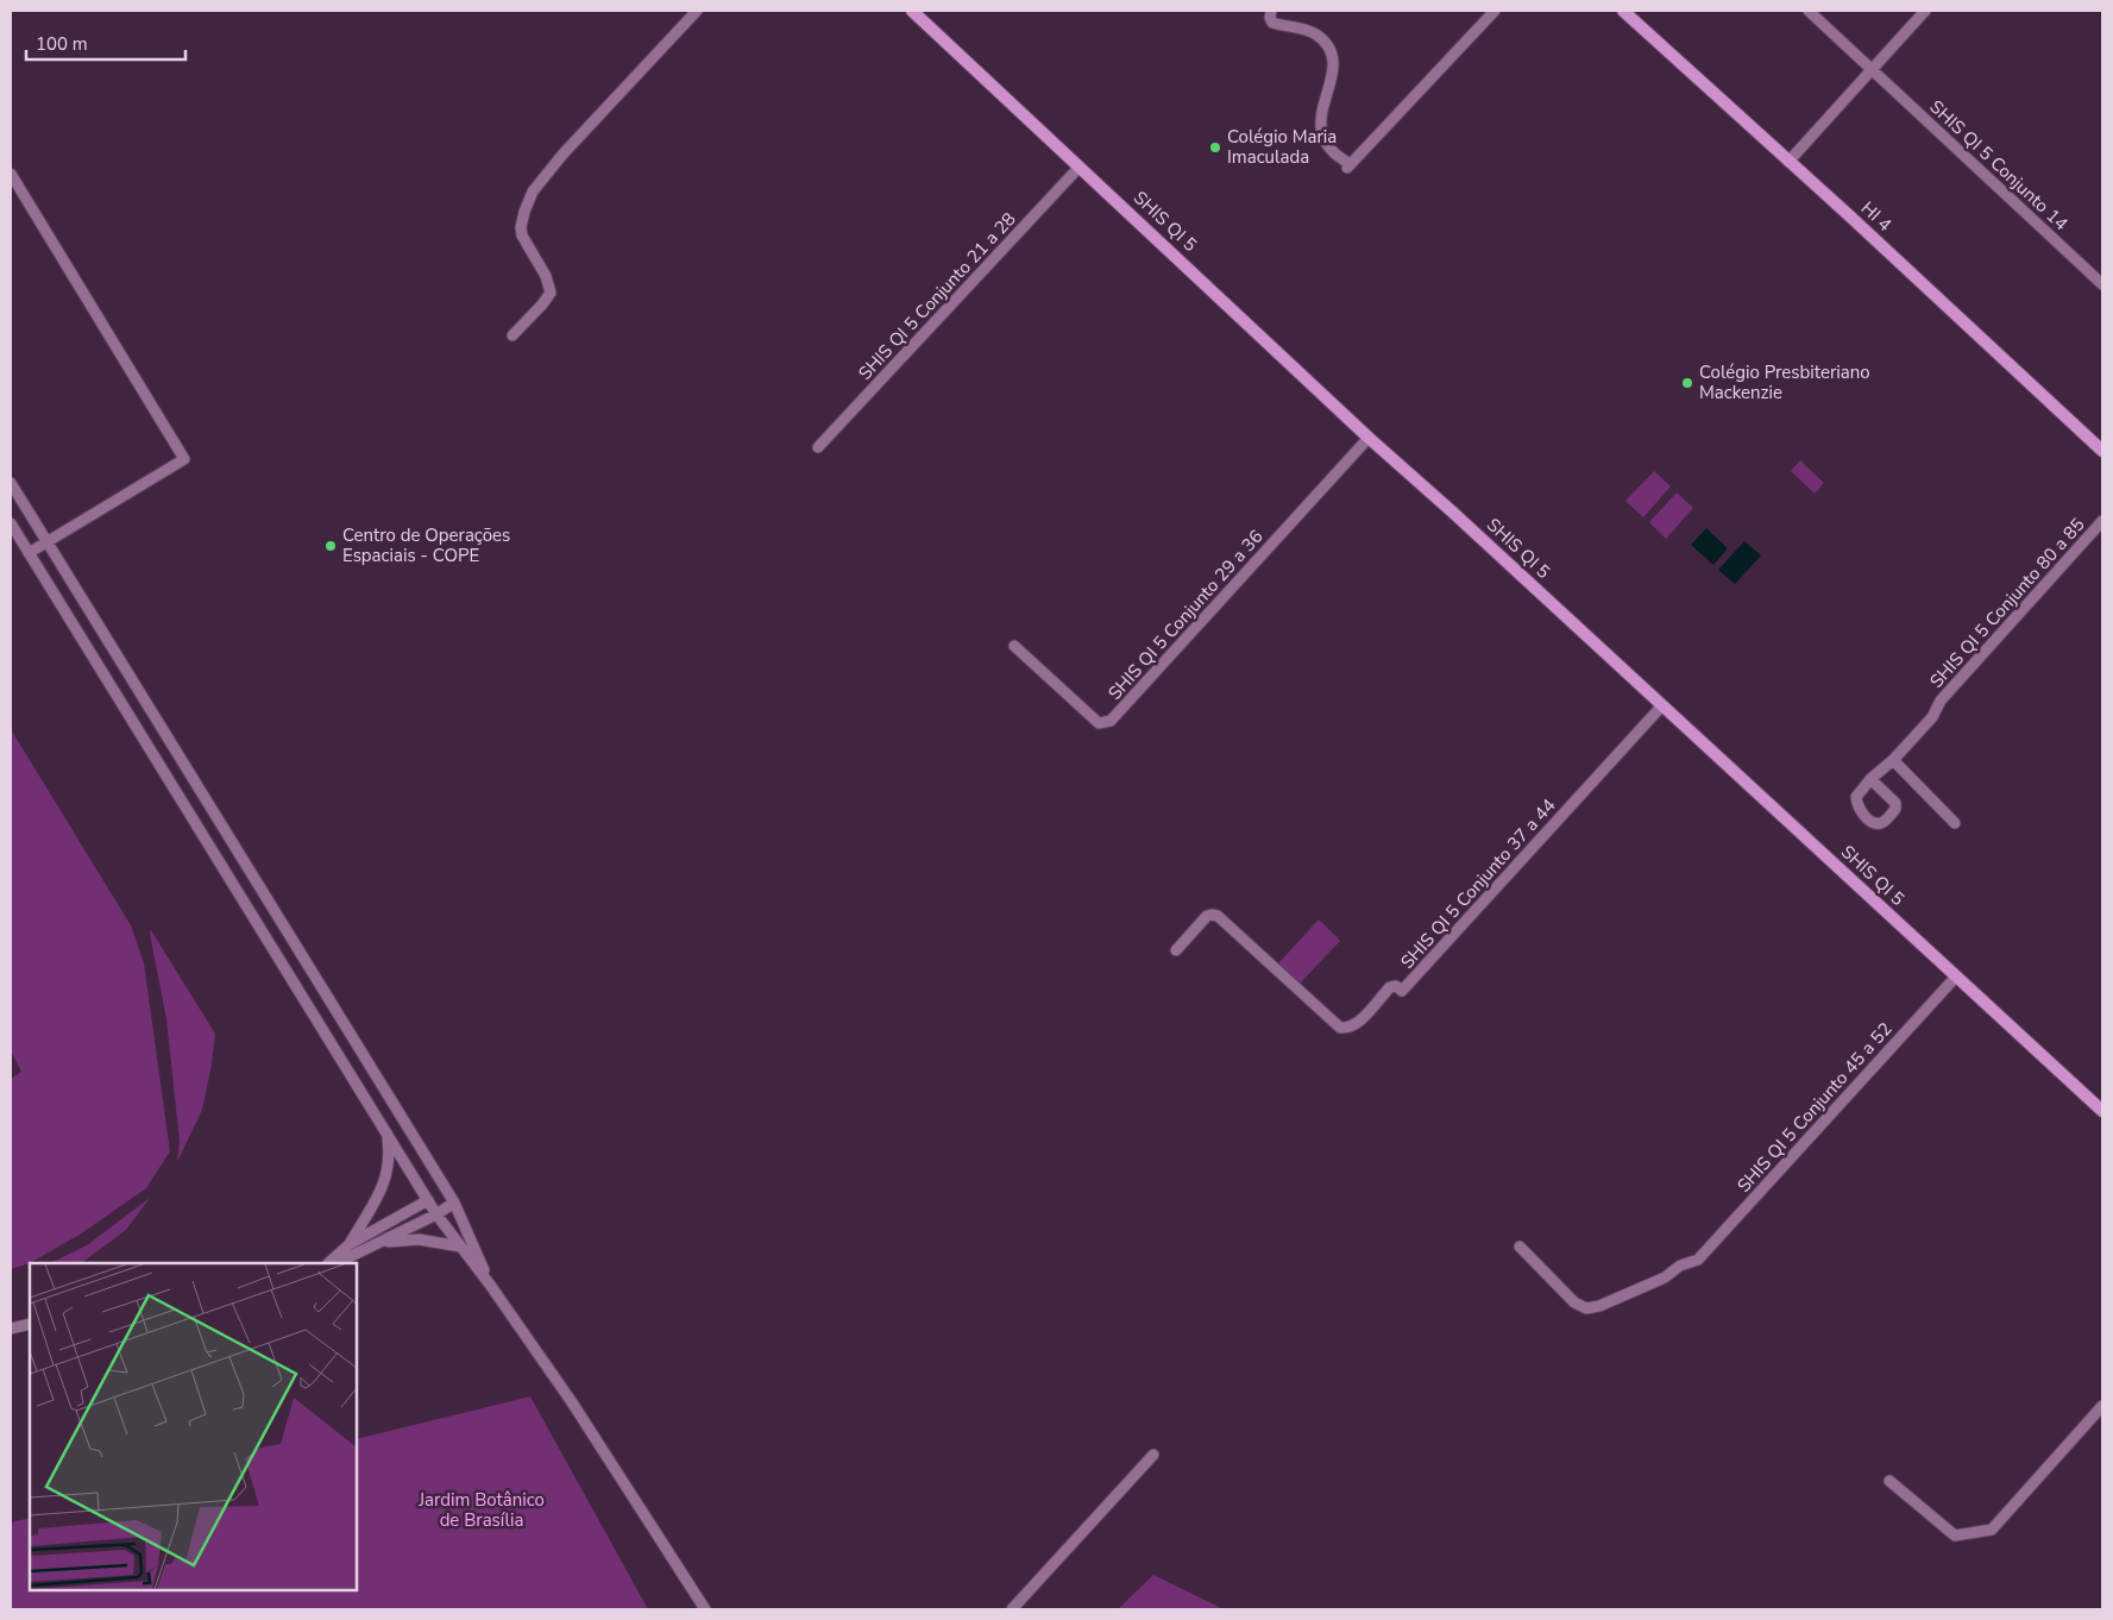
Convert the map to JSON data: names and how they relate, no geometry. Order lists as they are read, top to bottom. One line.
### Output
{"streets":{"street":["SHIS QI 5 Conjunto 14","HI 4","SHIS QI 5","SHIS QI 5 Conjunto 21 a 28","SHIS QI 5 Conjunto 80 a 85","SHIS QI 5 Conjunto 29 a 36","SHIS QI 5 Conjunto 37 a 44","SHIS QI 5 Conjunto 45 a 52"]},"crossings":[["SHIS QI 5","SHIS QI 5 Conjunto 21 a 28"],["SHIS QI 5","SHIS QI 5 Conjunto 29 a 36"],["SHIS QI 5","SHIS QI 5 Conjunto 37 a 44"],["SHIS QI 5","SHIS QI 5 Conjunto 45 a 52"]],"parks":["Jardim Botânico de Brasília"],"places":["Colégio Maria Imaculada","Colégio Presbiteriano Mackenzie","Centro de Operações Espaciais - COPE"],"scale_bar":"100 m"}
